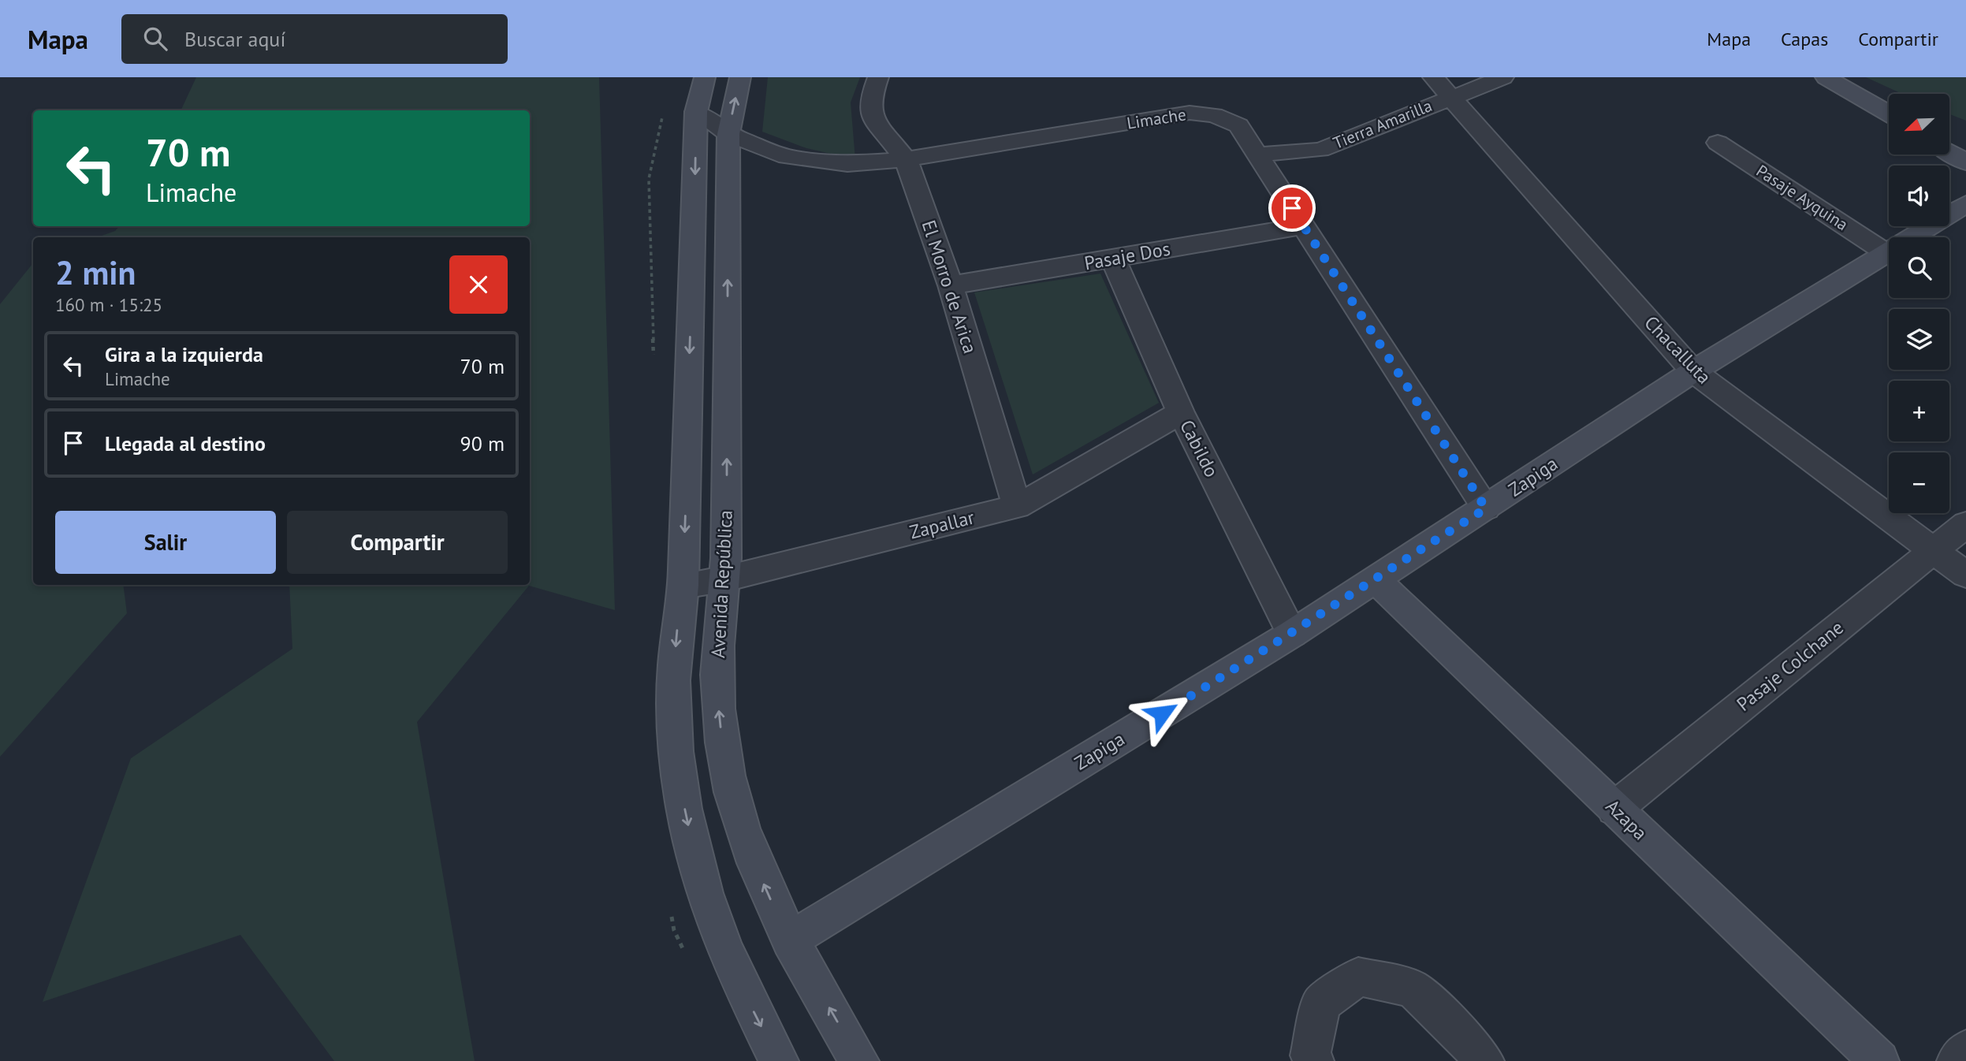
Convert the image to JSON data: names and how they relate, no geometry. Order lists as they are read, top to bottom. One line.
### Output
{"streets":{"street":["Limache","Tierra Amarilla","Pasaje Ayquina","Pasaje Dos","El Morro de Arica","Chacalluta","Cabildo","Zapiga","Zapallar","Avenida República","Pasaje Colchane","Azapa"]},"crossings":[["Limache","Tierra Amarilla"],["Limache","Pasaje Dos"],["Limache","El Morro de Arica"],["Limache","Zapiga"],["Limache","Avenida República"],["Tierra Amarilla","Chacalluta"],["Pasaje Ayquina","Zapiga"],["Pasaje Dos","El Morro de Arica"],["Pasaje Dos","Cabildo"],["El Morro de Arica","Zapallar"],["Chacalluta","Zapiga"],["Chacalluta","Pasaje Colchane"],["Cabildo","Zapiga"],["Cabildo","Zapallar"],["Zapiga","Avenida República"],["Zapiga","Azapa"],["Zapallar","Avenida República"],["Pasaje Colchane","Azapa"]],"north":"bottom left","page":{"header":"Mapa","search":"Buscar aquí","nav":["Mapa","Capas","Compartir"],"map_buttons":["+","−"],"turn":["70 m","Limache"],"heading":["2 min","160 m · 15:25"],"list":[{"name":"Gira a la izquierda","note":"Limache","value":"70 m"},{"name":"Llegada al destino","value":"90 m"}],"buttons":["Salir","Compartir"]}}
